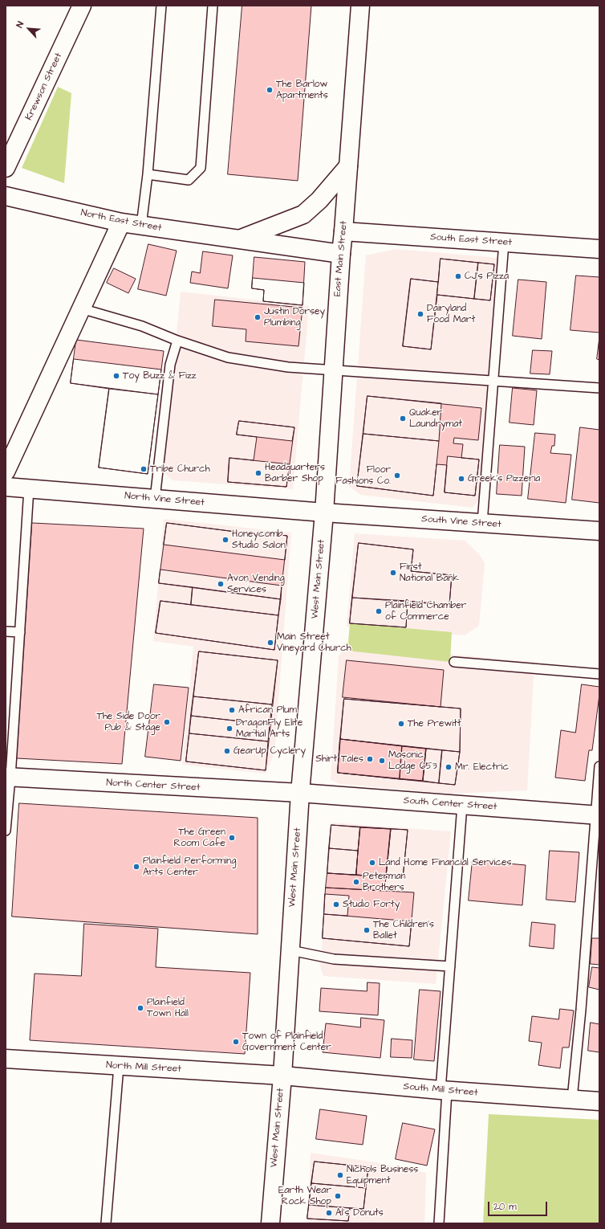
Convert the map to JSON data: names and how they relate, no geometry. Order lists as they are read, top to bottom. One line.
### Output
{"streets":{"street":["Krewson Street","North East Street","South East Street","East Main Street","North Vine Street","South Vine Street","West Main Street","North Center Street","South Center Street","North Mill Street","South Mill Street"]},"crossings":[["North East Street","East Main Street"],["South East Street","East Main Street"],["East Main Street","North Vine Street"],["East Main Street","South Vine Street"],["East Main Street","West Main Street"],["North Vine Street","South Vine Street"],["North Vine Street","West Main Street"],["South Vine Street","West Main Street"],["West Main Street","North Center Street"],["West Main Street","South Center Street"],["West Main Street","North Mill Street"],["West Main Street","South Mill Street"],["North Center Street","South Center Street"],["North Mill Street","South Mill Street"]],"places":["The Barlow Apartments","CJ's Pizza","Dairyland Food Mart","Justin Dorsey Plumbing","Toy Buzz & Fizz","Quaker Laundrymat","Tribe Church","Headquarters Barber Shop","Floor Fashions Co.","Greek's Pizzeria","Honeycomb Studio Salon","First National Bank","Avon Vending Services","Plainfield Chamber of Commerce","Main Street Vineyard Church","African Plum","The Side Door Pub & Stage","The Prewitt","DragonFly Elite Martial Arts","GearUp Cyclery","Shirt Tales","Masonic Lodge 653","Mr. Electric","The Green Room Cafe","Land Home Financial Services","Plainfield Performing Arts Center","Peterman Brothers","Studio Forty","The Children's Ballet","Plainfield Town Hall","Town of Plainfield Government Center","Nichols Business Equipment","Earth Wear Rock Shop","Al's Donuts"],"scale_bar":"20 m","north":"top left"}
